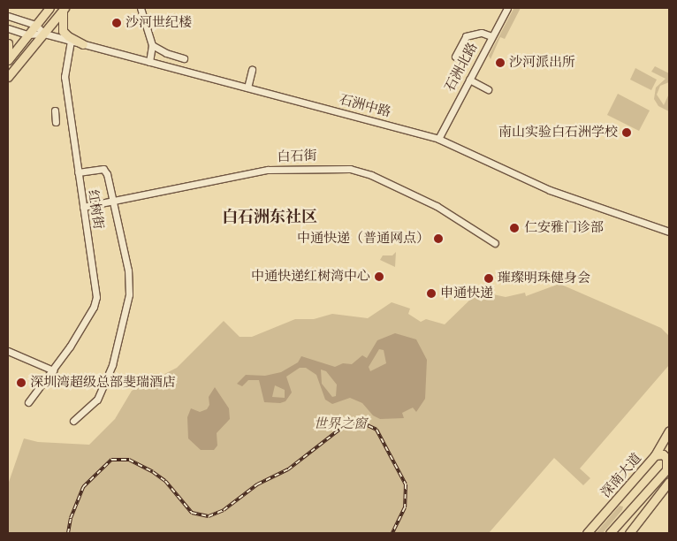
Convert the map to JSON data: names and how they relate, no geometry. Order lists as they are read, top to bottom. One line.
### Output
{"streets":{"main road":["深南大道"],"street":["石洲北路","石洲中路","白石街","红树街"]},"crossings":[["石洲北路","石洲中路"],["石洲中路","红树街"],["白石街","红树街"]],"districts":["白石洲东社区"],"parks":["世界之窗"],"places":["沙河世纪楼","沙河派出所","南山实验白石洲学校","仁安雅门诊部","中通快递（普通网点）","中通快递红树湾中心","璀璨明珠健身会","申通快递","深圳湾超级总部斐瑞酒店"]}
